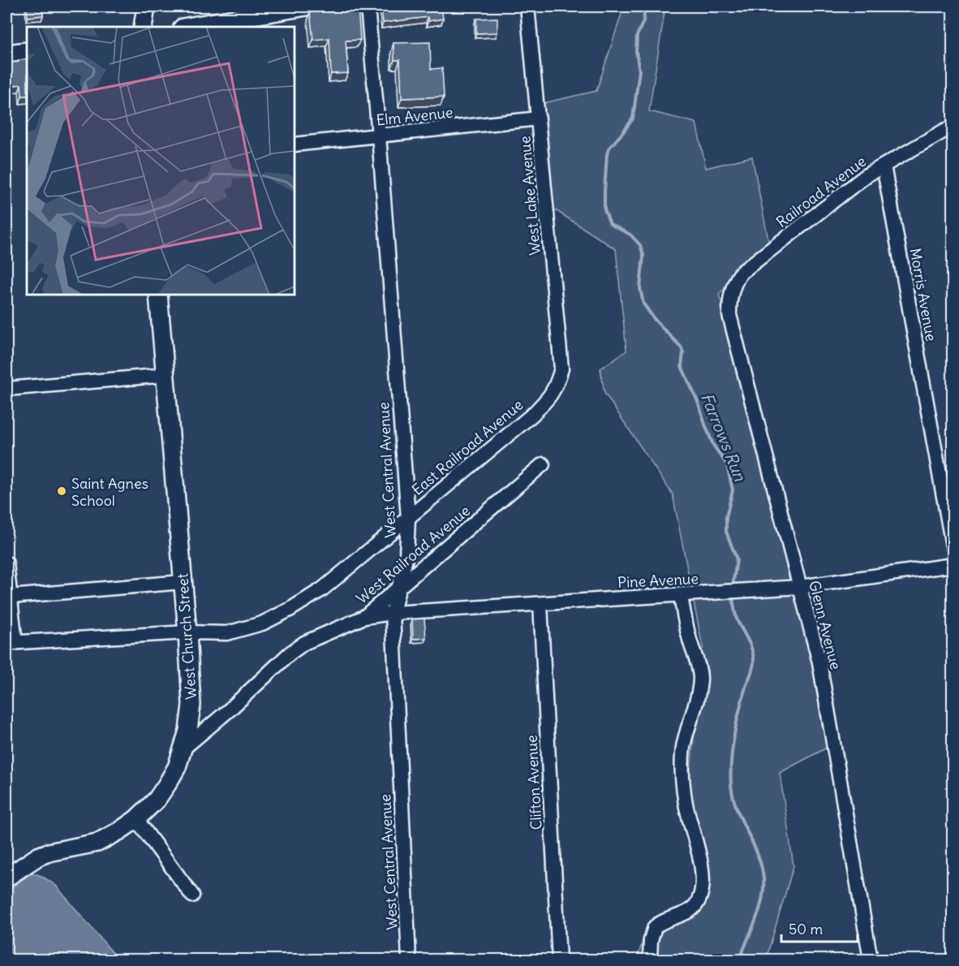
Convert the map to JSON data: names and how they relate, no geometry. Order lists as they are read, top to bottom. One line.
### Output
{"streets":{"main road":["West Church Street"],"street":["Elm Avenue","Railroad Avenue","West Lake Avenue","Morris Avenue","East Railroad Avenue","West Central Avenue","West Railroad Avenue","Pine Avenue","Glenn Avenue","Clifton Avenue"]},"crossings":[["Elm Avenue","West Lake Avenue"],["Elm Avenue","West Central Avenue"],["Railroad Avenue","Morris Avenue"],["Railroad Avenue","Glenn Avenue"],["West Lake Avenue","East Railroad Avenue"],["East Railroad Avenue","West Central Avenue"],["East Railroad Avenue","West Church Street"],["West Central Avenue","West Railroad Avenue"],["West Central Avenue","Pine Avenue"],["West Railroad Avenue","Pine Avenue"],["West Railroad Avenue","West Church Street"],["Pine Avenue","Glenn Avenue"],["Pine Avenue","Clifton Avenue"]],"water":["Farrows Run"],"places":["Saint Agnes School"],"scale_bar":"50 m"}
